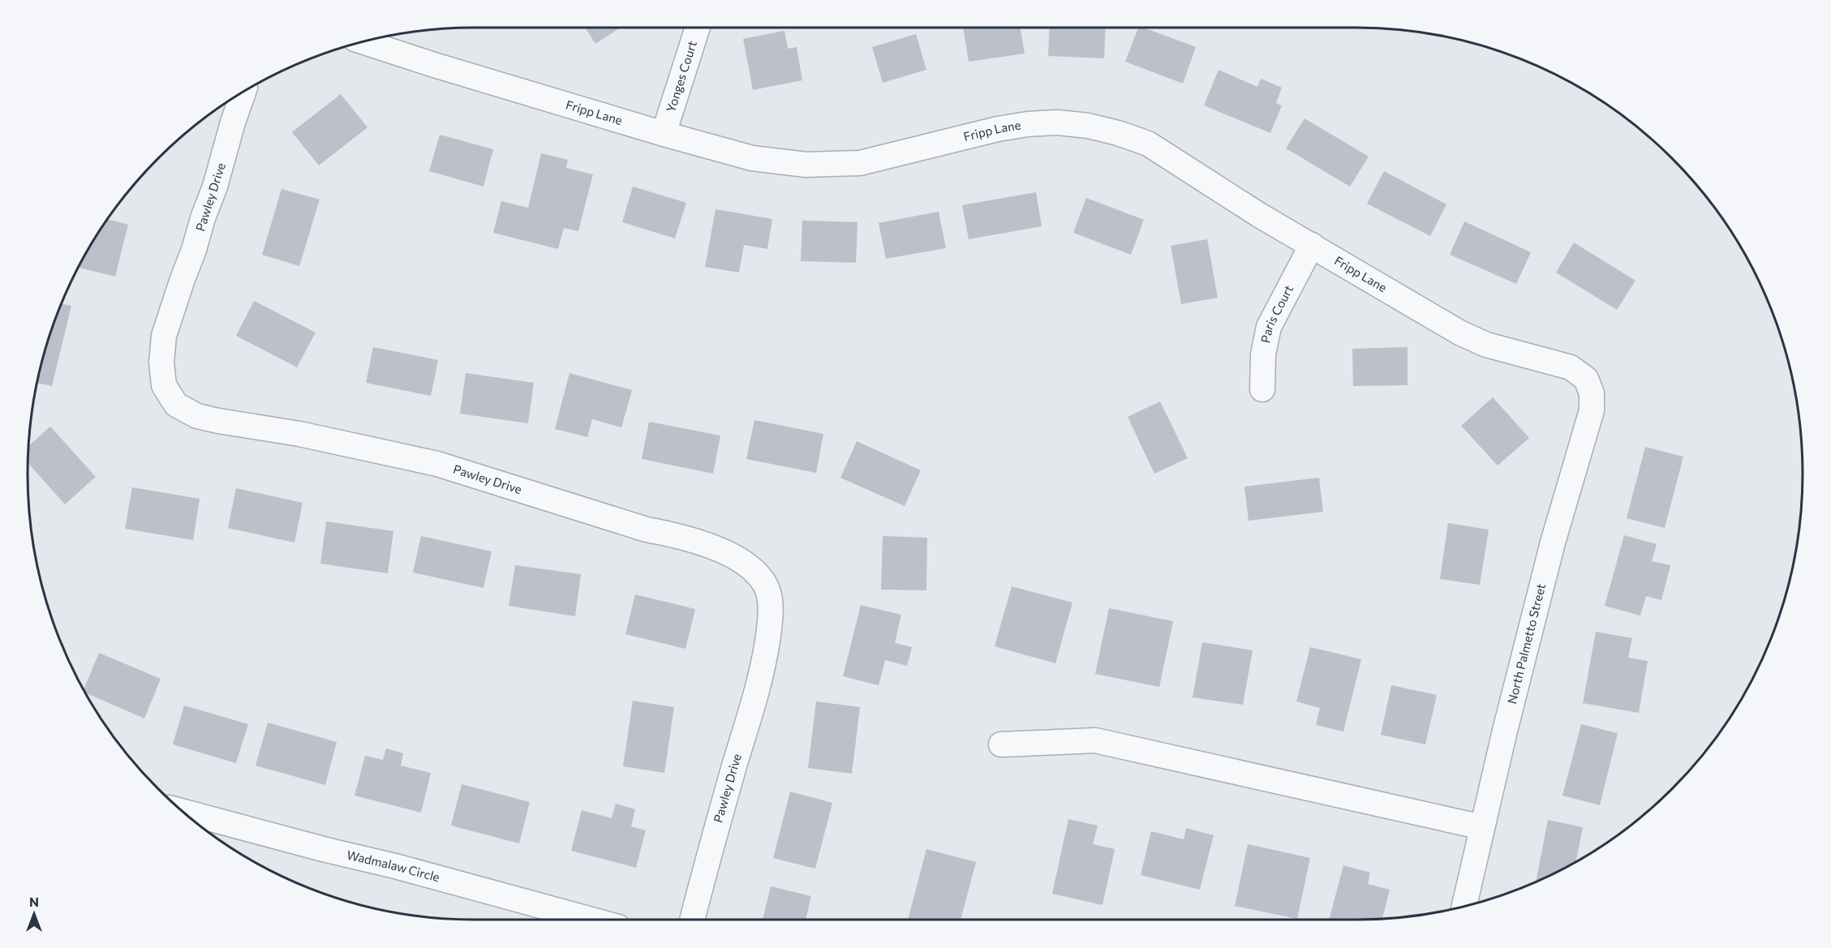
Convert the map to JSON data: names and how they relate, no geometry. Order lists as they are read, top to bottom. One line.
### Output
{"streets":{"street":["Yonges Court","Fripp Lane","Pawley Drive","Paris Court","North Palmetto Street","Wadmalaw Circle"]},"crossings":[["Yonges Court","Fripp Lane"],["Fripp Lane","Paris Court"],["Fripp Lane","North Palmetto Street"]],"north":"top"}
